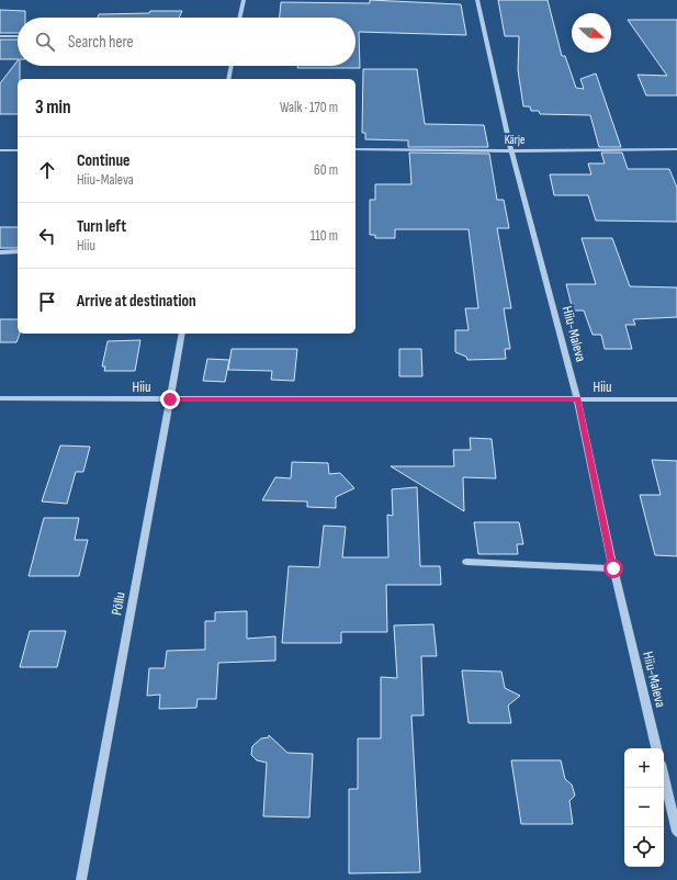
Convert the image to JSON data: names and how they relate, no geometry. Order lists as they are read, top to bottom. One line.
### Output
{"streets":{"street":["Kärje","Hiiu-Maleva","Hiiu","Põllu"]},"crossings":[["Kärje","Hiiu-Maleva"],["Hiiu-Maleva","Hiiu"],["Hiiu","Põllu"]],"north":"right","page":{"search":"Search here","heading":["3 min","Walk · 170 m"],"list":[["Continue","Hiiu-Maleva","60 m"],["Turn left","Hiiu","110 m"],"Arrive at destination"],"map_buttons":["+","−"]}}
